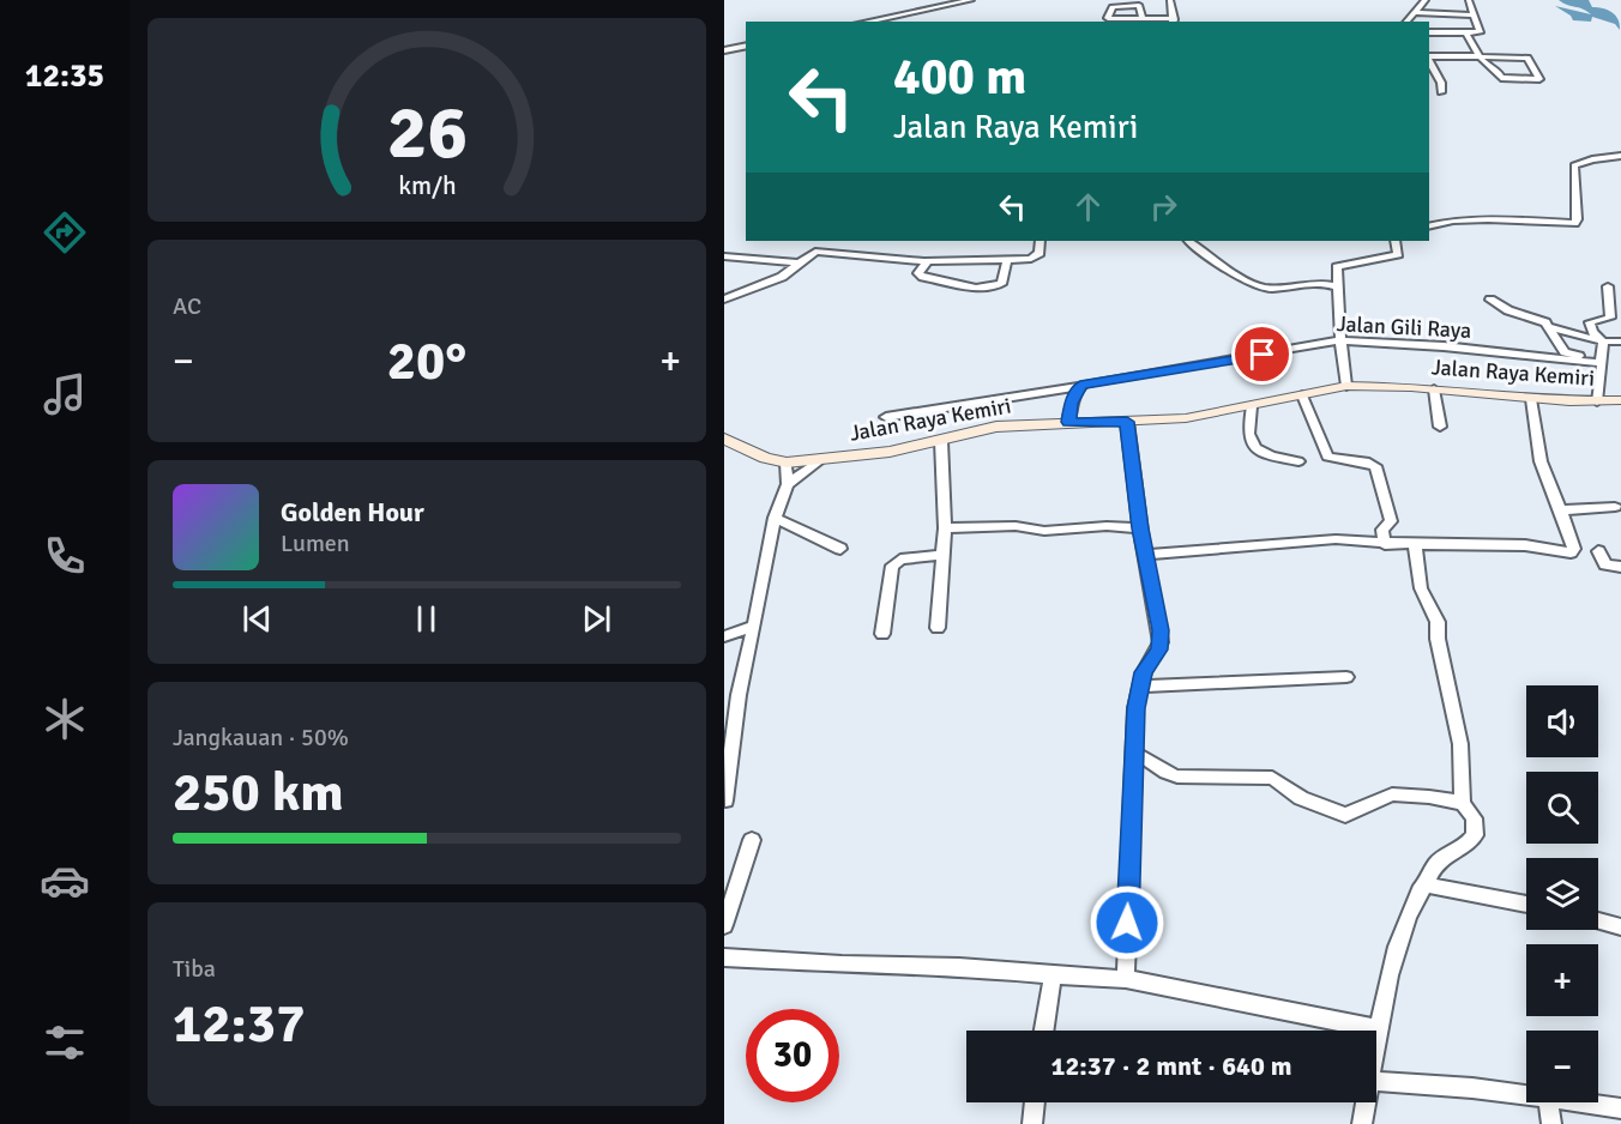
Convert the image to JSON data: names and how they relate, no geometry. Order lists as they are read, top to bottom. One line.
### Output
{"streets":{"street":["Jalan Gili Raya","Jalan Raya Kemiri"]},"page":{"tabs":"12:35","turn":["400 m","Jalan Raya Kemiri"],"tile":["AC",["Jangkauan · 50%","250 km"],["Tiba","12:37"]],"heat":["−","20°","+"],"song":["Golden Hour","Lumen"],"map_buttons":["+","−"],"limit":"30","trip":"12:37 · 2 mnt · 640 m","gauge":["26","km/h"]}}
